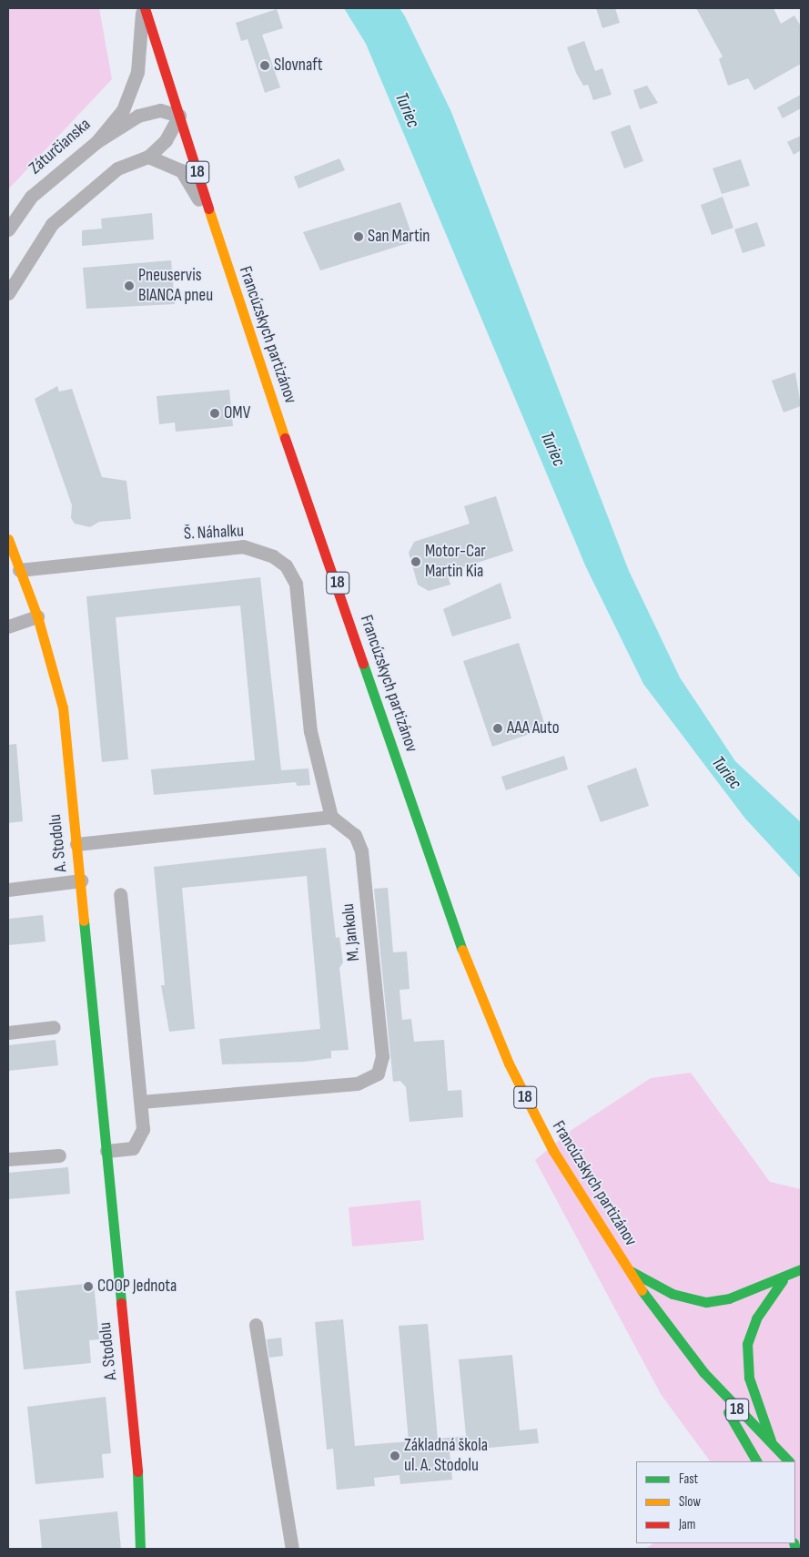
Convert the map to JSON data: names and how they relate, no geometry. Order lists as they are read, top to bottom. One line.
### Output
{"streets":{"main road":["18","Francúzskych partizánov","A. Stodolu"],"street":["Záturčianska","Š. Náhalku","M. Jankolu"]},"crossings":[["Záturčianska","Francúzskych partizánov"],["18","Francúzskych partizánov"],["Š. Náhalku","A. Stodolu"],["Š. Náhalku","M. Jankolu"]],"water":["Turiec"],"places":["Slovnaft","San Martin","Pneuservis BIANCA pneu","OMV","Motor-Car Martin Kia","AAA Auto","COOP Jednota","Základná škola ul. A. Stodolu"],"legend":["Fast","Slow","Jam"]}
